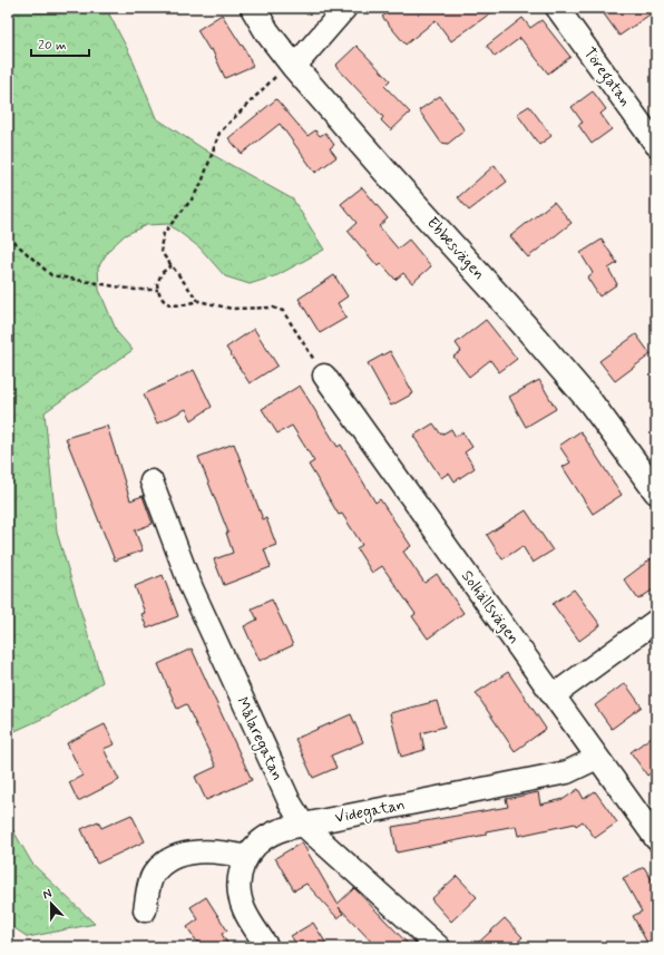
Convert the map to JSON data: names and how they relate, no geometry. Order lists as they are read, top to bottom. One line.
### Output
{"streets":{"street":["Töregatan","Ebbesvägen","Solhällsvägen","Målaregatan","Videgatan"]},"crossings":[["Solhällsvägen","Videgatan"],["Målaregatan","Videgatan"]],"scale_bar":"20 m","north":"top"}
